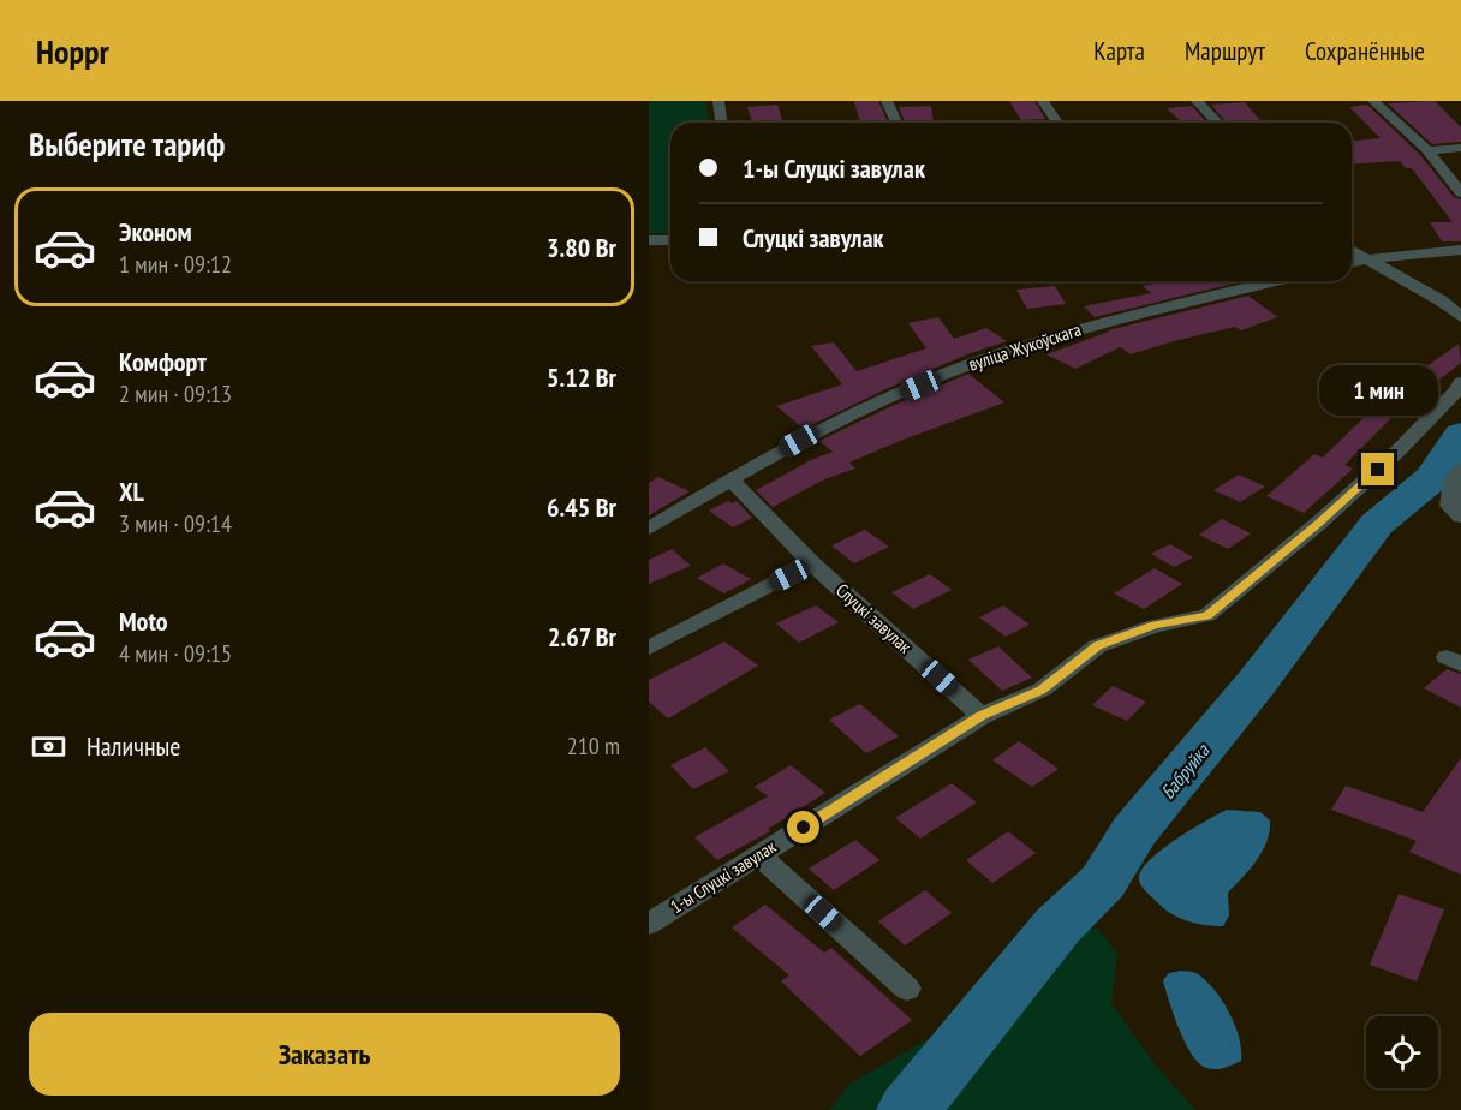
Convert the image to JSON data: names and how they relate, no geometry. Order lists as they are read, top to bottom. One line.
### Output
{"streets":{"street":["вуліца Жукоўскага","Слуцкі завулак","1-ы Слуцкі завулак"]},"crossings":[["Слуцкі завулак","1-ы Слуцкі завулак"]],"water":["Бабруйка"],"page":{"header":"Hoppr","nav":["Карта","Маршрут","Сохранённые"],"heading":"Выберите тариф","banner":["1-ы Слуцкі завулак","Слуцкі завулак"],"list":[{"name":"Эконом","note":"1 мин · 09:12","value":"3.80 Br"},{"name":"Комфорт","note":"2 мин · 09:13","value":"5.12 Br"},{"name":"XL","note":"3 мин · 09:14","value":"6.45 Br"},{"name":"Moto","note":"4 мин · 09:15","value":"2.67 Br"}],"bubble":"1 мин","pay":["Наличные","210 m"],"buttons":"Заказать"}}
